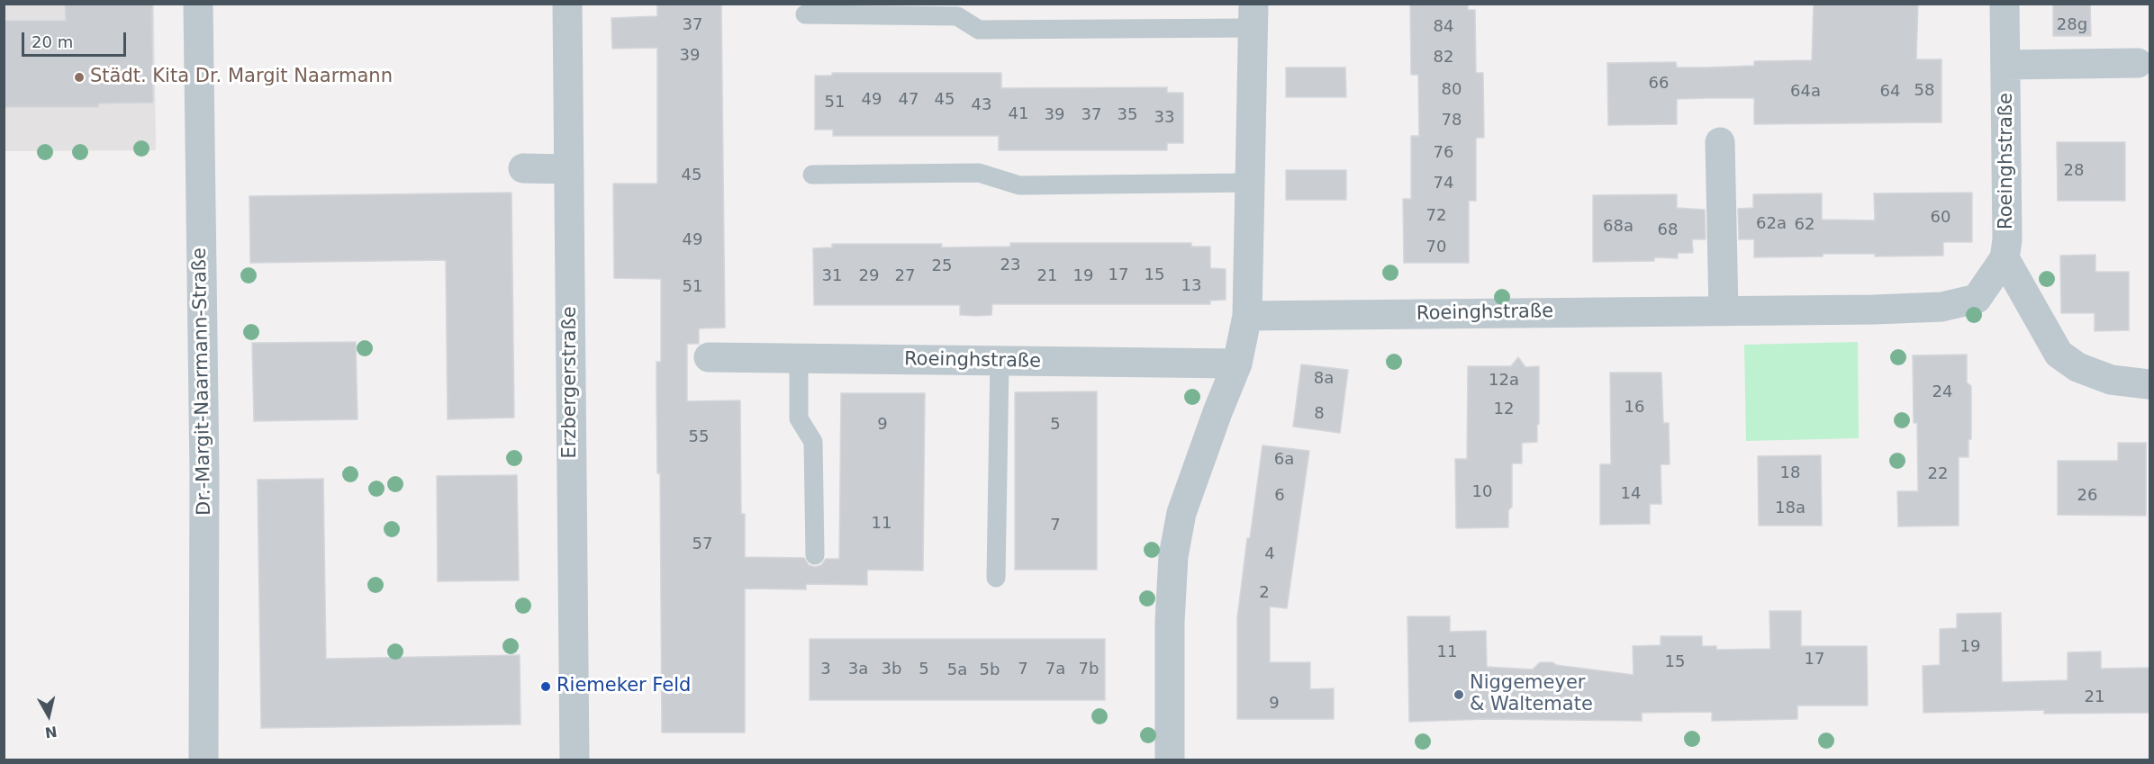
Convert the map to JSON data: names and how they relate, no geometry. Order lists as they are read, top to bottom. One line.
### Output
{"streets":{"street":["Roeinghstraße","Dr.-Margit-Naarmann-Straße","Erzbergerstraße"]},"places":["Städt. Kita Dr. Margit Naarmann","Riemeker Feld","Niggemeyer & Waltemate"],"house_numbers":["37","28g","84","39","82","66","80","58","64a","64","49","47","45","51","43","41","39","37","35","33","78","76","28","45","74","72","60","62a","62","68a","68","49","70","23","25","17","15","31","29","27","21","19","13","51","8a","12a","24","16","12","8","9","5","55","6a","18","22","10","14","6","26","18a","11","7","57","4","2","19","11","17","15","3","3a","3b","5","7","7a","7b","5a","5b","21","9"],"scale_bar":"20 m","north":"bottom"}
